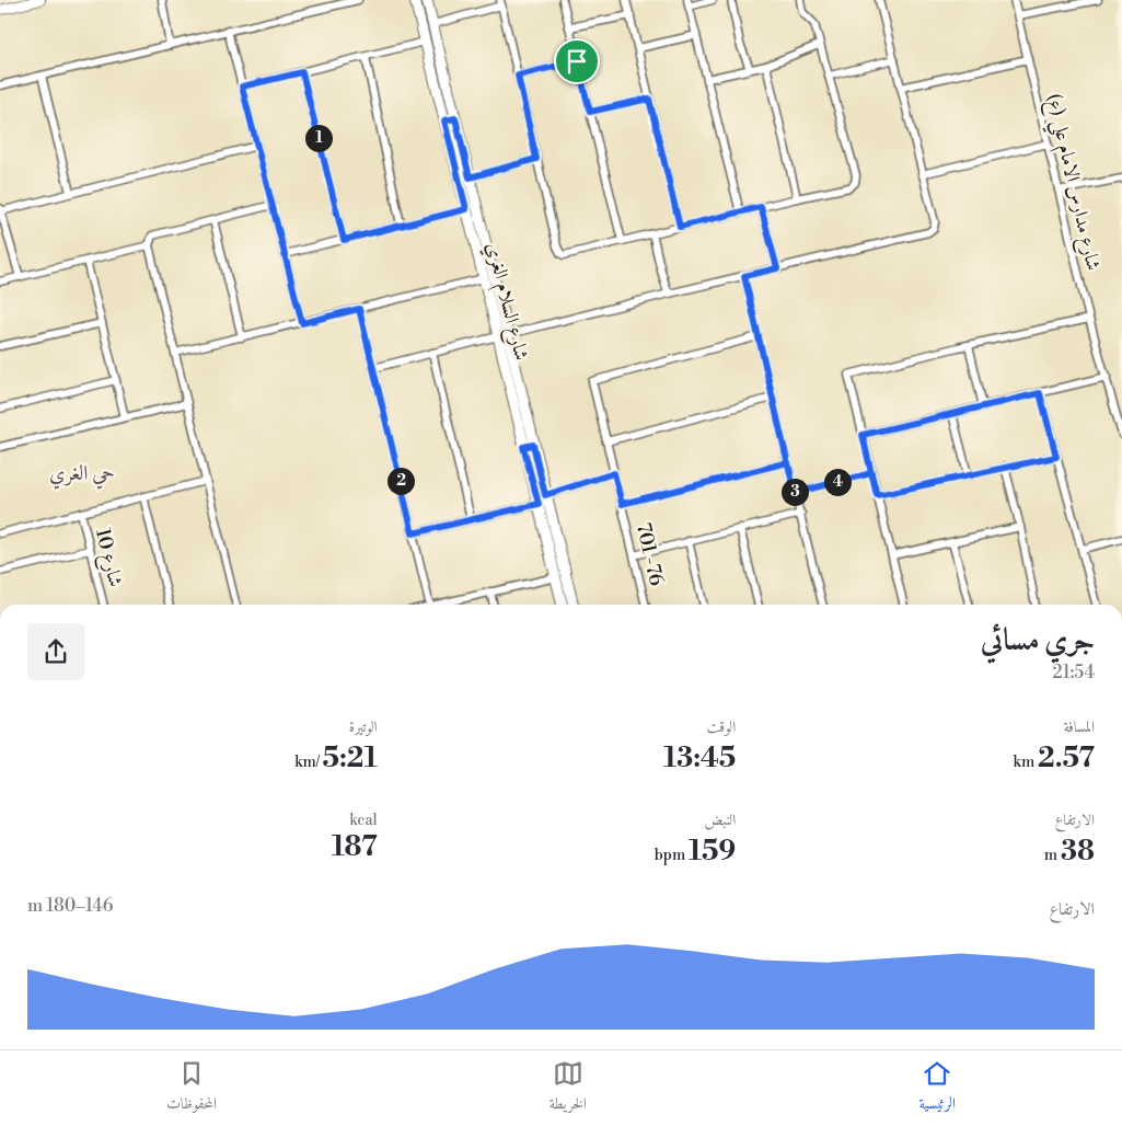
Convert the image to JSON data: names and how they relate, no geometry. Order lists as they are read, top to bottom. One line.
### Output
{"streets":{"main road":["شارع السلام الغري"],"street":["شارع مدارس الامام علي (ع)","701 -76","شارع 10"]},"districts":["حي الغري"],"page":{"pins":["1","2","4","3"],"heading":["جري مسائي","21:54"],"stats":[["المسافة","2.57 km"],["الوقت","13:45"],["الوتيرة","5:21 /km"],["الارتفاع","38 m"],["النبض","159 bpm"],["kcal","187"]],"chart":["الارتفاع","146–180 m"],"tabs":["الرئيسية","الخريطة","المحفوظات"]}}
